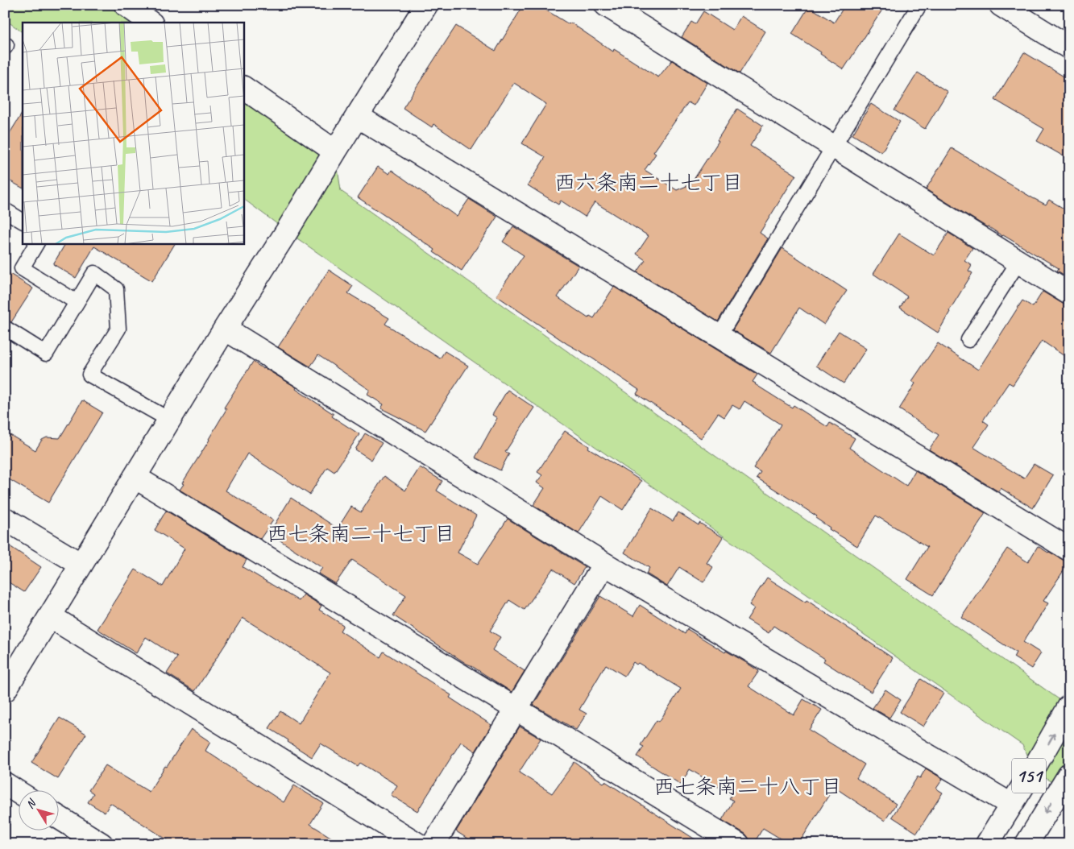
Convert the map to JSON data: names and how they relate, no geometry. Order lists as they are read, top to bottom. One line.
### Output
{"streets":{"street":["151"]},"districts":["西六条南二十七丁目","西七条南二十七丁目","西七条南二十八丁目"],"north":"top left"}
